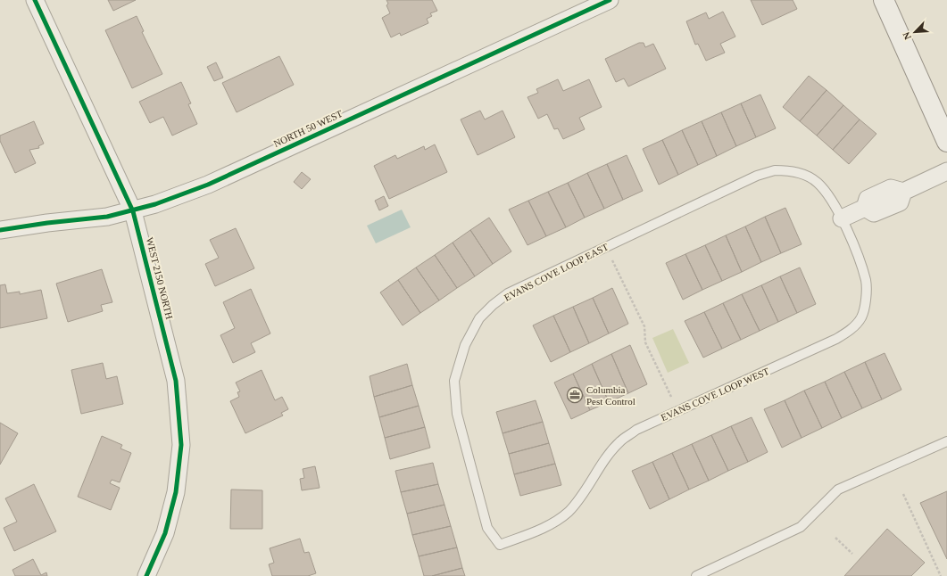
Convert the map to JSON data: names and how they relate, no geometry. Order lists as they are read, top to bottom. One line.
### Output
{"streets":{"street":["NORTH 50 WEST","WEST 2150 NORTH"],"lane":["EVANS COVE LOOP EAST","EVANS COVE LOOP WEST"]},"crossings":[["NORTH 50 WEST","WEST 2150 NORTH"],["EVANS COVE LOOP EAST","EVANS COVE LOOP WEST"]],"places":{"office":["Columbia Pest Control"]},"north":"bottom left"}
